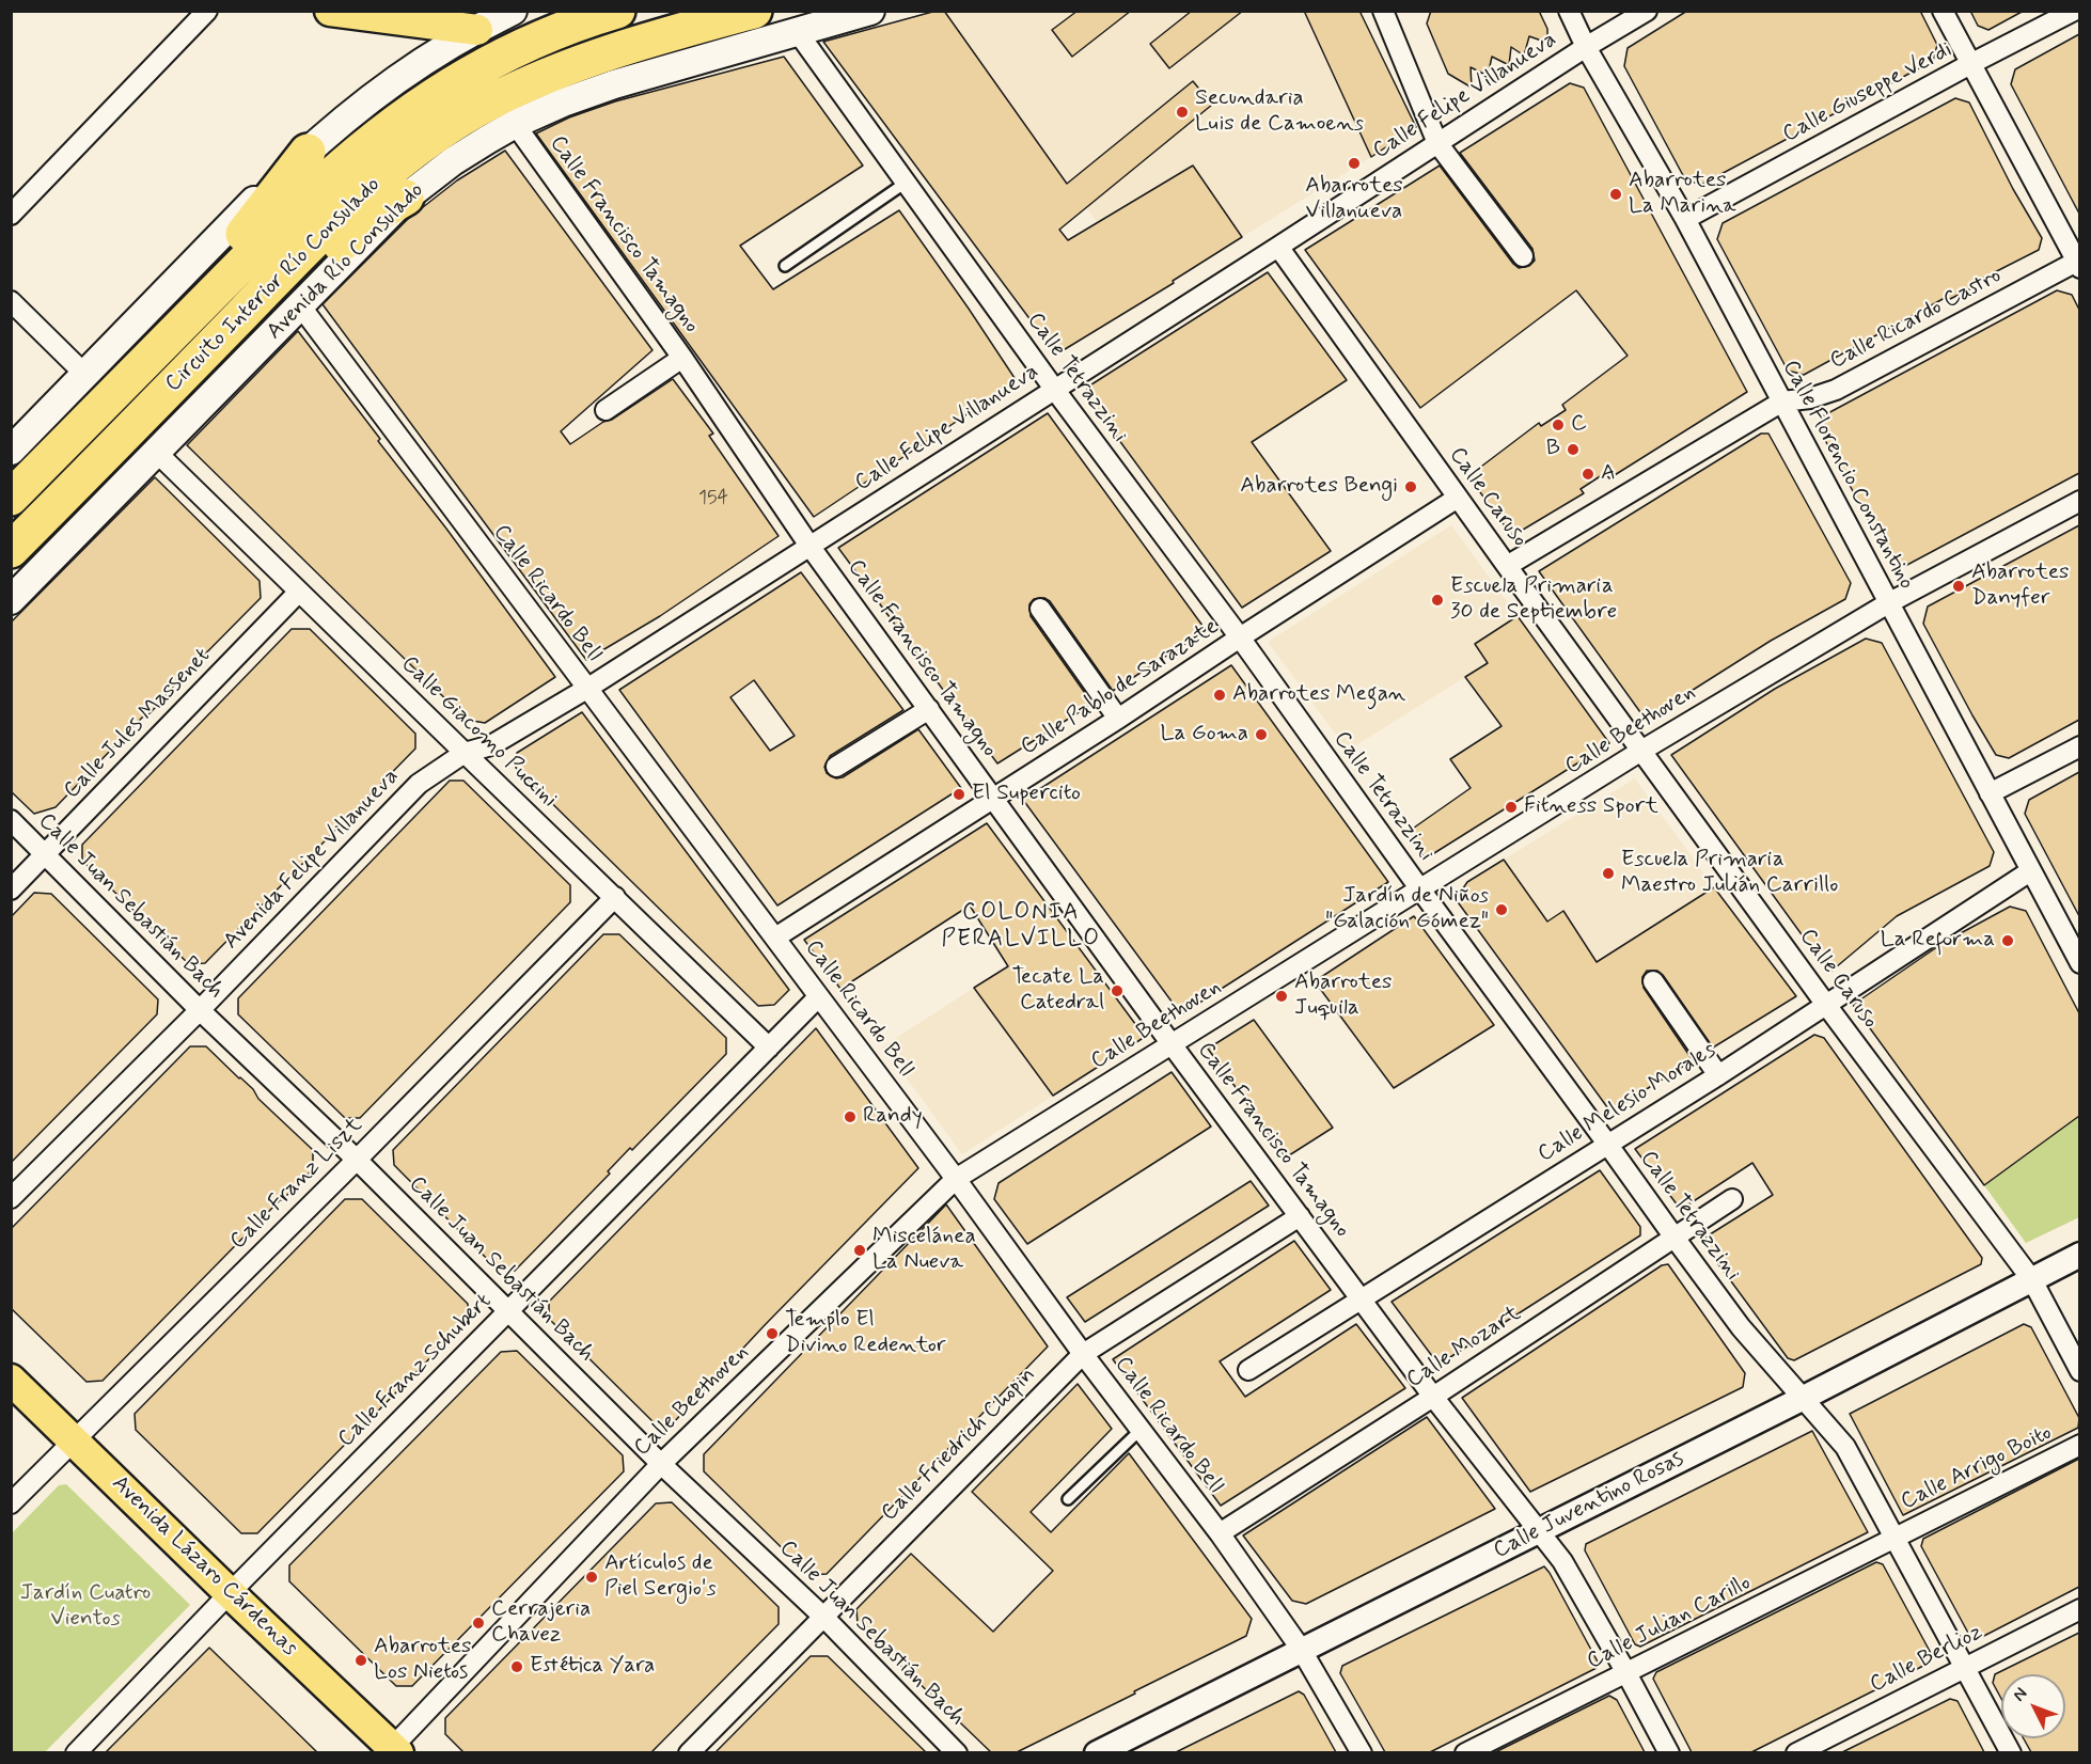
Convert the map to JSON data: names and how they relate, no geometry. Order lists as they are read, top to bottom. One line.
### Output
{"streets":{"highway":["Circuito Interior Río Consulado"],"main road":["Avenida Río Consulado","Avenida Lázaro Cárdenas"],"street":["Calle Giuseppe Verdi","Calle Felipe Villanueva","Calle Francisco Tamagno","Calle Ricardo Castro","Calle Tetrazzini","Calle Florencio Constantino","Calle Caruso","Calle Ricardo Bell","Calle Pablo de Sarazate","Calle Jules Massenet","Calle Beethoven","Calle Giacomo Puccini","Avenida Felipe Villanueva","Calle Juan Sebastián Bach","Calle Melesio Morales","Calle Franz Liszt","Calle Mozart","Calle Franz Schubert","Calle Friedrich Chopin","Calle Arrigo Boito","Calle Juventino Rosas","Calle Julian Carillo","Calle Berlioz"]},"crossings":[["Calle Giuseppe Verdi","Calle Florencio Constantino"],["Calle Felipe Villanueva","Calle Francisco Tamagno"],["Calle Felipe Villanueva","Calle Tetrazzini"],["Calle Felipe Villanueva","Calle Florencio Constantino"],["Calle Felipe Villanueva","Calle Caruso"],["Calle Felipe Villanueva","Calle Ricardo Bell"],["Calle Felipe Villanueva","Calle Giacomo Puccini"],["Calle Felipe Villanueva","Avenida Felipe Villanueva"],["Calle Francisco Tamagno","Avenida Río Consulado"],["Calle Francisco Tamagno","Calle Pablo de Sarazate"],["Calle Francisco Tamagno","Calle Beethoven"],["Calle Francisco Tamagno","Calle Melesio Morales"],["Calle Francisco Tamagno","Calle Mozart"],["Calle Francisco Tamagno","Calle Friedrich Chopin"],["Calle Francisco Tamagno","Calle Juventino Rosas"],["Calle Francisco Tamagno","Calle Julian Carillo"],["Avenida Río Consulado","Calle Tetrazzini"],["Avenida Río Consulado","Calle Ricardo Bell"],["Avenida Río Consulado","Calle Giacomo Puccini"],["Calle Ricardo Castro","Calle Florencio Constantino"],["Calle Ricardo Castro","Calle Caruso"],["Calle Tetrazzini","Calle Pablo de Sarazate"],["Calle Tetrazzini","Calle Beethoven"],["Calle Tetrazzini","Calle Melesio Morales"],["Calle Tetrazzini","Calle Mozart"],["Calle Tetrazzini","Calle Arrigo Boito"],["Calle Tetrazzini","Calle Juventino Rosas"],["Calle Tetrazzini","Calle Julian Carillo"],["Calle Tetrazzini","Calle Berlioz"],["Calle Florencio Constantino","Calle Beethoven"],["Calle Florencio Constantino","Calle Melesio Morales"],["Calle Caruso","Calle Pablo de Sarazate"],["Calle Caruso","Calle Beethoven"],["Calle Caruso","Calle Melesio Morales"],["Calle Caruso","Calle Juventino Rosas"],["Calle Ricardo Bell","Calle Pablo de Sarazate"],["Calle Ricardo Bell","Calle Beethoven"],["Calle Ricardo Bell","Calle Mozart"],["Calle Ricardo Bell","Calle Franz Schubert"],["Calle Ricardo Bell","Calle Friedrich Chopin"],["Calle Ricardo Bell","Calle Juventino Rosas"],["Calle Jules Massenet","Calle Giacomo Puccini"],["Calle Jules Massenet","Calle Juan Sebastián Bach"],["Calle Beethoven","Calle Juan Sebastián Bach"],["Calle Beethoven","Avenida Lázaro Cárdenas"],["Calle Giacomo Puccini","Avenida Felipe Villanueva"],["Calle Giacomo Puccini","Calle Franz Liszt"],["Calle Giacomo Puccini","Calle Franz Schubert"],["Avenida Felipe Villanueva","Calle Juan Sebastián Bach"],["Calle Juan Sebastián Bach","Calle Franz Liszt"],["Calle Juan Sebastián Bach","Calle Franz Schubert"],["Calle Juan Sebastián Bach","Calle Friedrich Chopin"],["Calle Franz Liszt","Avenida Lázaro Cárdenas"],["Calle Franz Schubert","Avenida Lázaro Cárdenas"],["Calle Arrigo Boito","Calle Julian Carillo"]],"districts":["COLONIA PERALVILLO"],"parks":["Jardín Cuatro Vientos"],"places":["Secundaria Luis de Camoens","Abarrotes Villanueva","Abarrotes La Marina","C","B","A","Abarrotes Bengi","Abarrotes Danyfer","Escuela Primaria 30 de Septiembre","Abarrotes Megan","La Goma","El Supercito","Fitness Sport","Escuela Primaria Maestro Julián Carrillo","Jardín de Niños \"Galación Gómez\"","La Reforma","Tecate La Catedral","Abarrotes Juquila","Randy","Miscelánea La Nueva","Templo El Divino Redentor","Artículos de Piel Sergio's","Cerrajeria Chavez","Abarrotes Los Nietos","Estética Yara"],"house_numbers":["154"],"north":"top left"}
